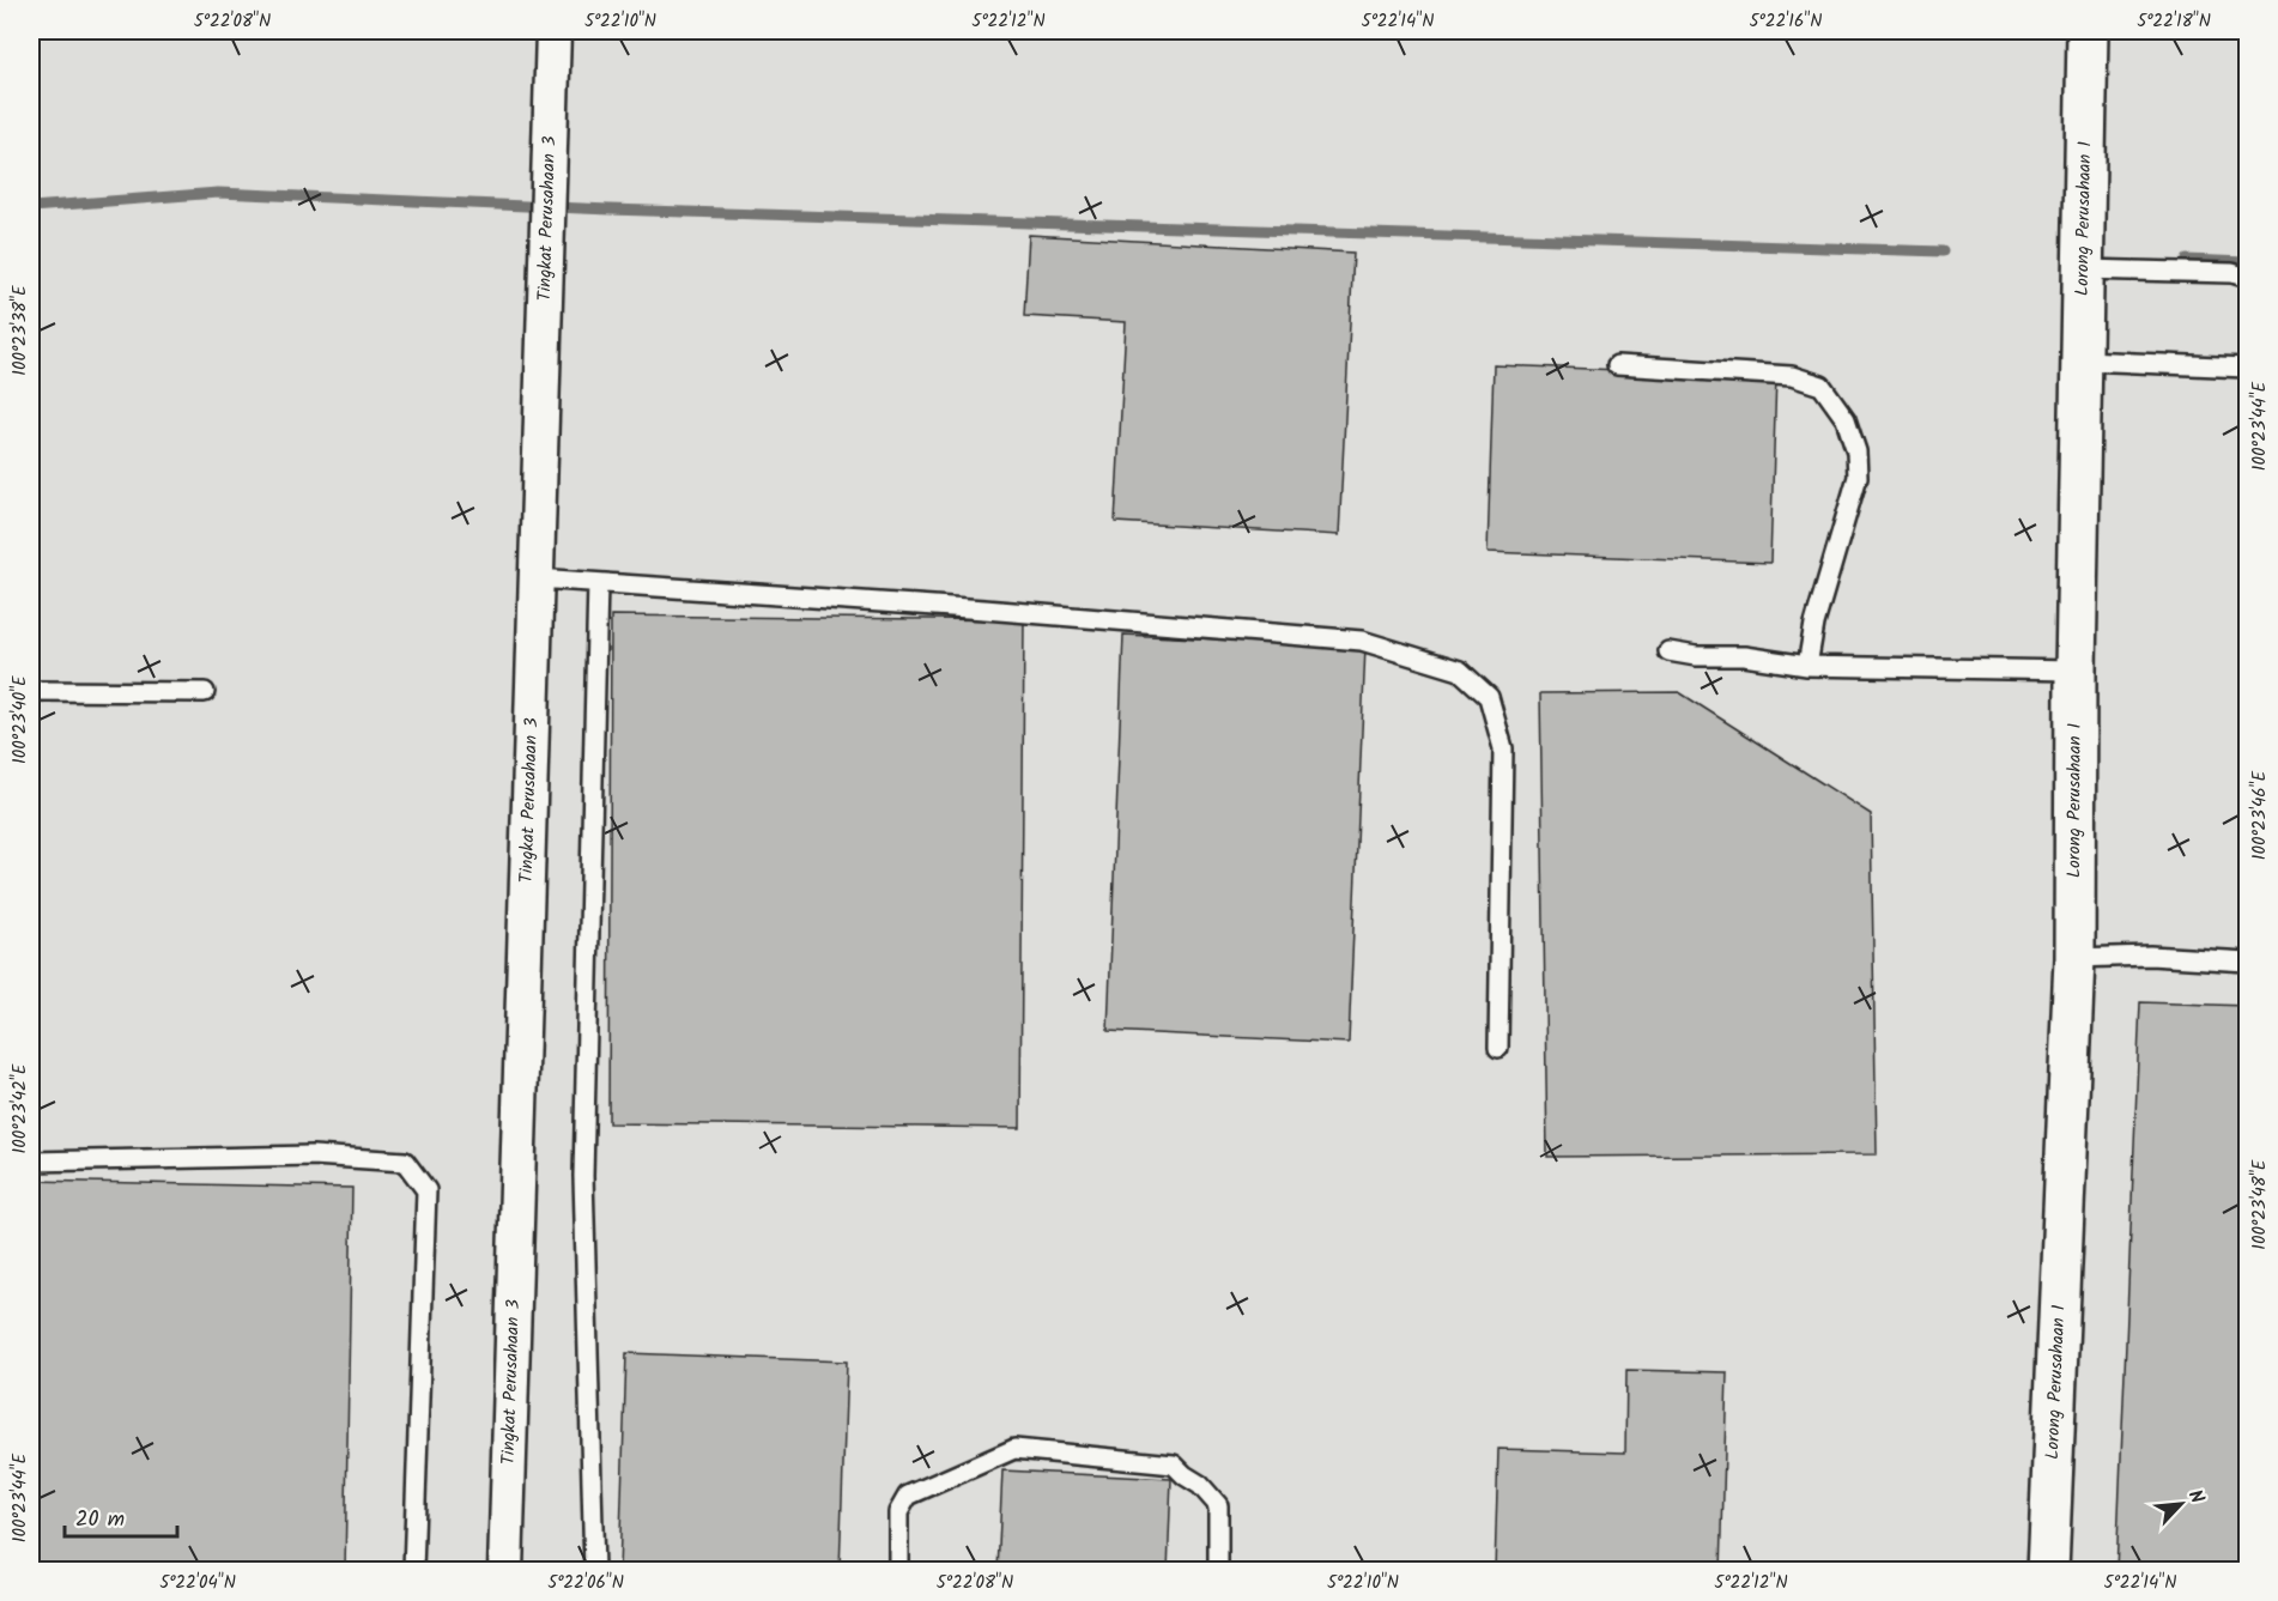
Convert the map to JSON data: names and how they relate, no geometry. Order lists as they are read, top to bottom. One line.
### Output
{"streets":{"street":["Tingkat Perusahaan 3","Lorong Perusahaan 1"]},"scale_bar":"20 m","north":"top right","coordinates":["5°22'08\"N","5°22'10\"N","5°22'12\"N","5°22'14\"N","5°22'16\"N","5°22'18\"N","100°23'38\"E","100°23'44\"E","100°23'40\"E","100°23'46\"E","100°23'42\"E","100°23'48\"E","5°22'04\"N","5°22'06\"N"]}
